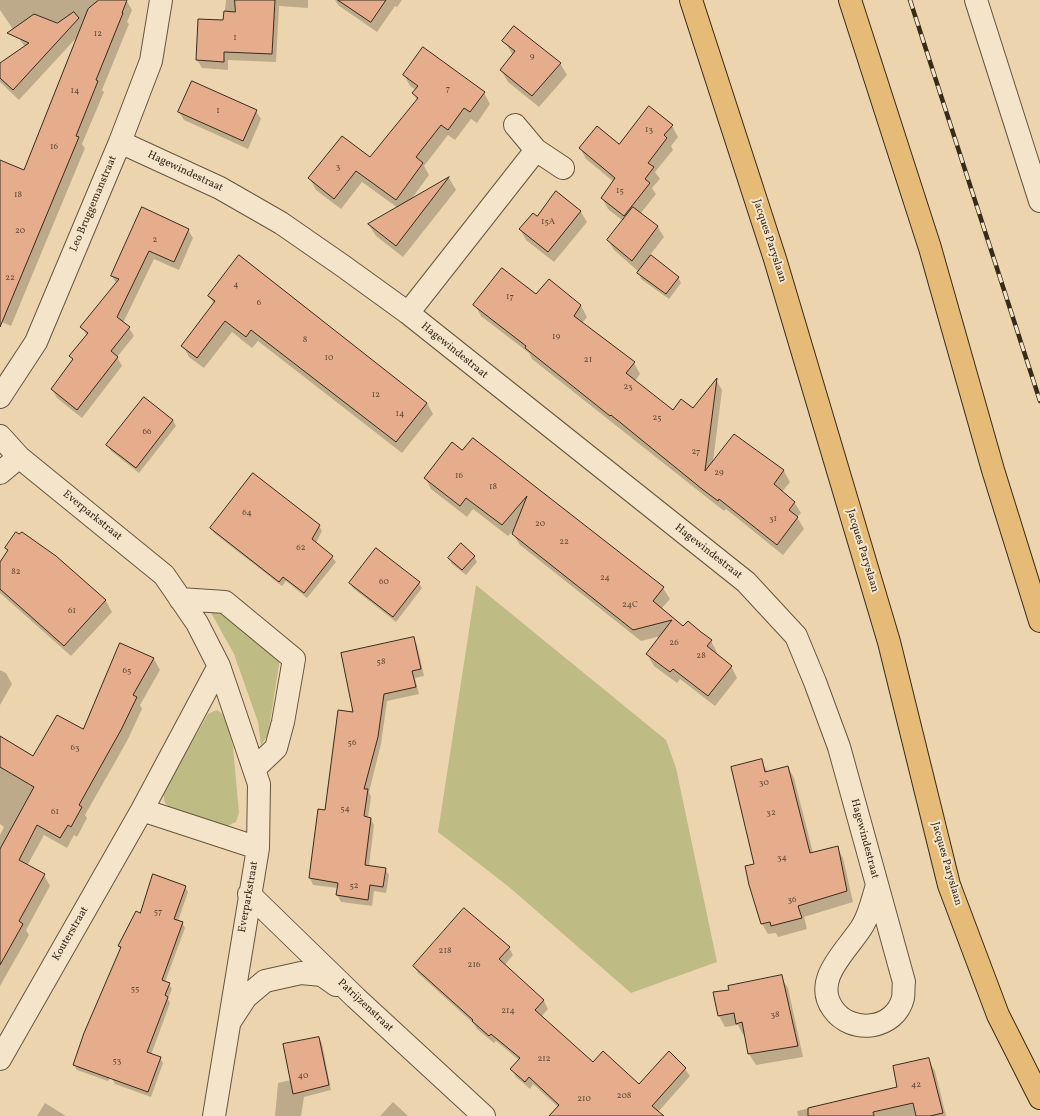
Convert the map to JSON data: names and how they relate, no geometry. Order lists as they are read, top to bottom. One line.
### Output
{"streets":{"highway":["Jacques Paryslaan"],"street":["Hagewindestraat","Leo Bruggemanstraat","Everparkstraat","Kouterstraat","Patrijzenstraat"]},"crossings":[["Hagewindestraat","Leo Bruggemanstraat"],["Everparkstraat","Kouterstraat"],["Everparkstraat","Patrijzenstraat"]],"house_numbers":["12","1","9","7","14","1","13","16","3","15","18","15A","20","2","22","4","17","6","19","8","10","21","23","12","14","25","66","27","29","16","18","64","31","20","22","62","82","24","60","24C","61","26","28","58","65","56","63","30","54","61","32","34","52","36","57","218","216","55","214","38","212","53","40","42","208","210"]}
